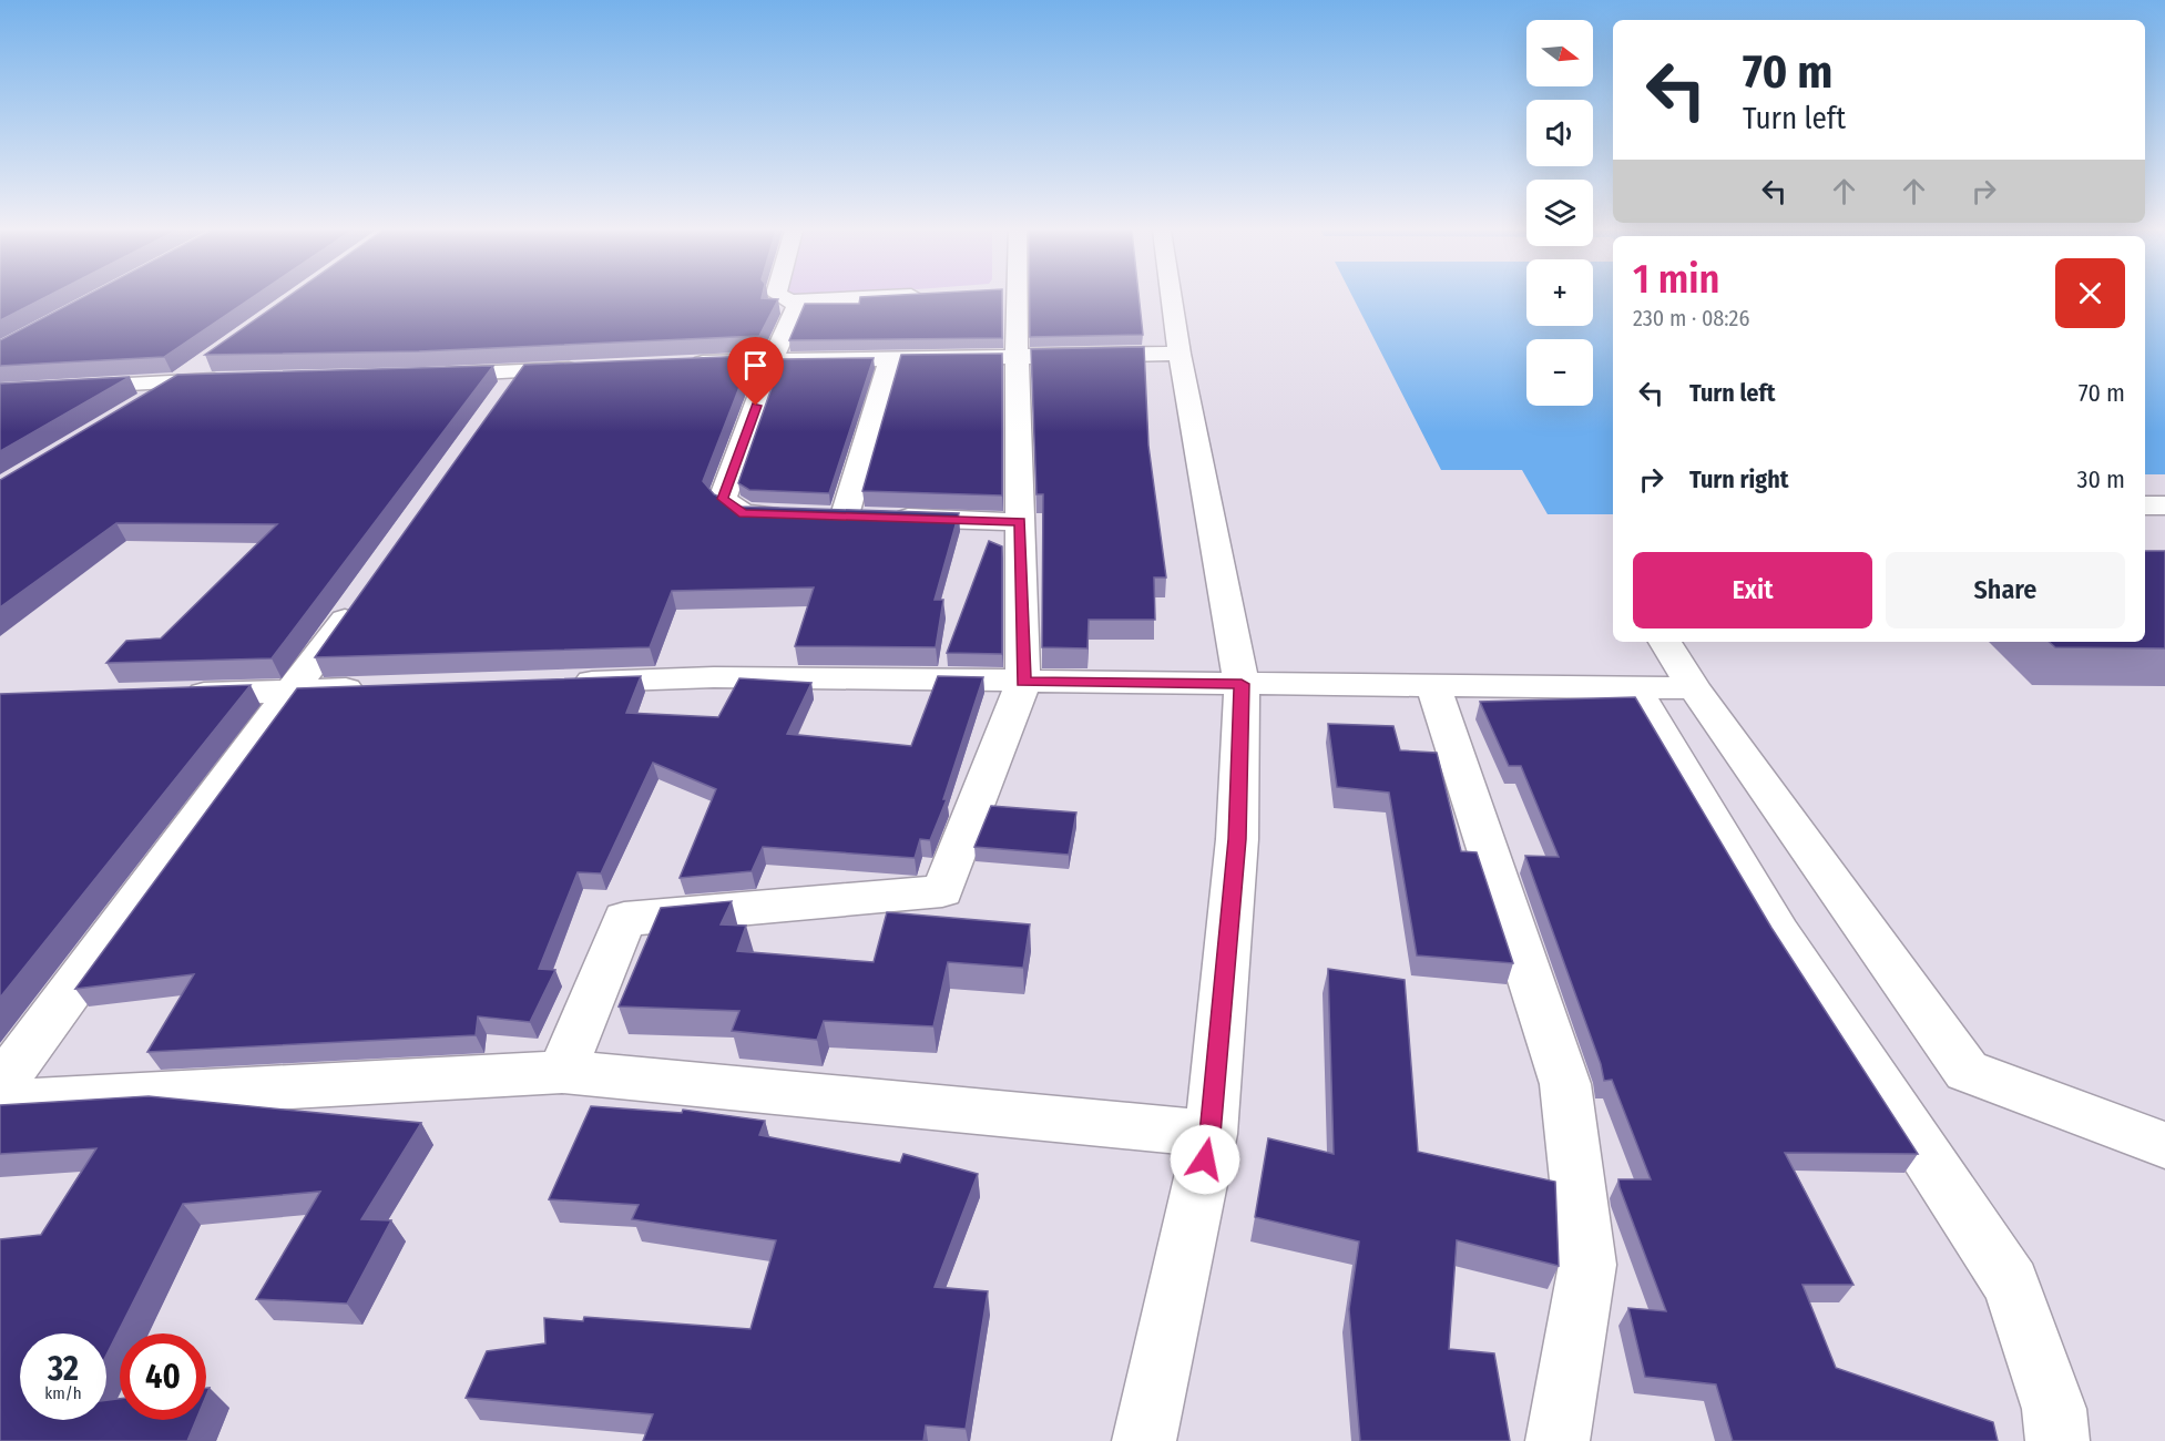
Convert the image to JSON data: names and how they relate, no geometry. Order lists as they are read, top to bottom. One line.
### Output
{"north":"right","page":{"map_buttons":["+","−"],"turn":["70 m","Turn left"],"heading":["1 min","230 m · 08:26"],"list":[{"name":"Turn left","value":"70 m"},{"name":"Turn right","value":"30 m"}],"buttons":["Exit","Share"],"speed":"32 km/h","limit":"40"}}
